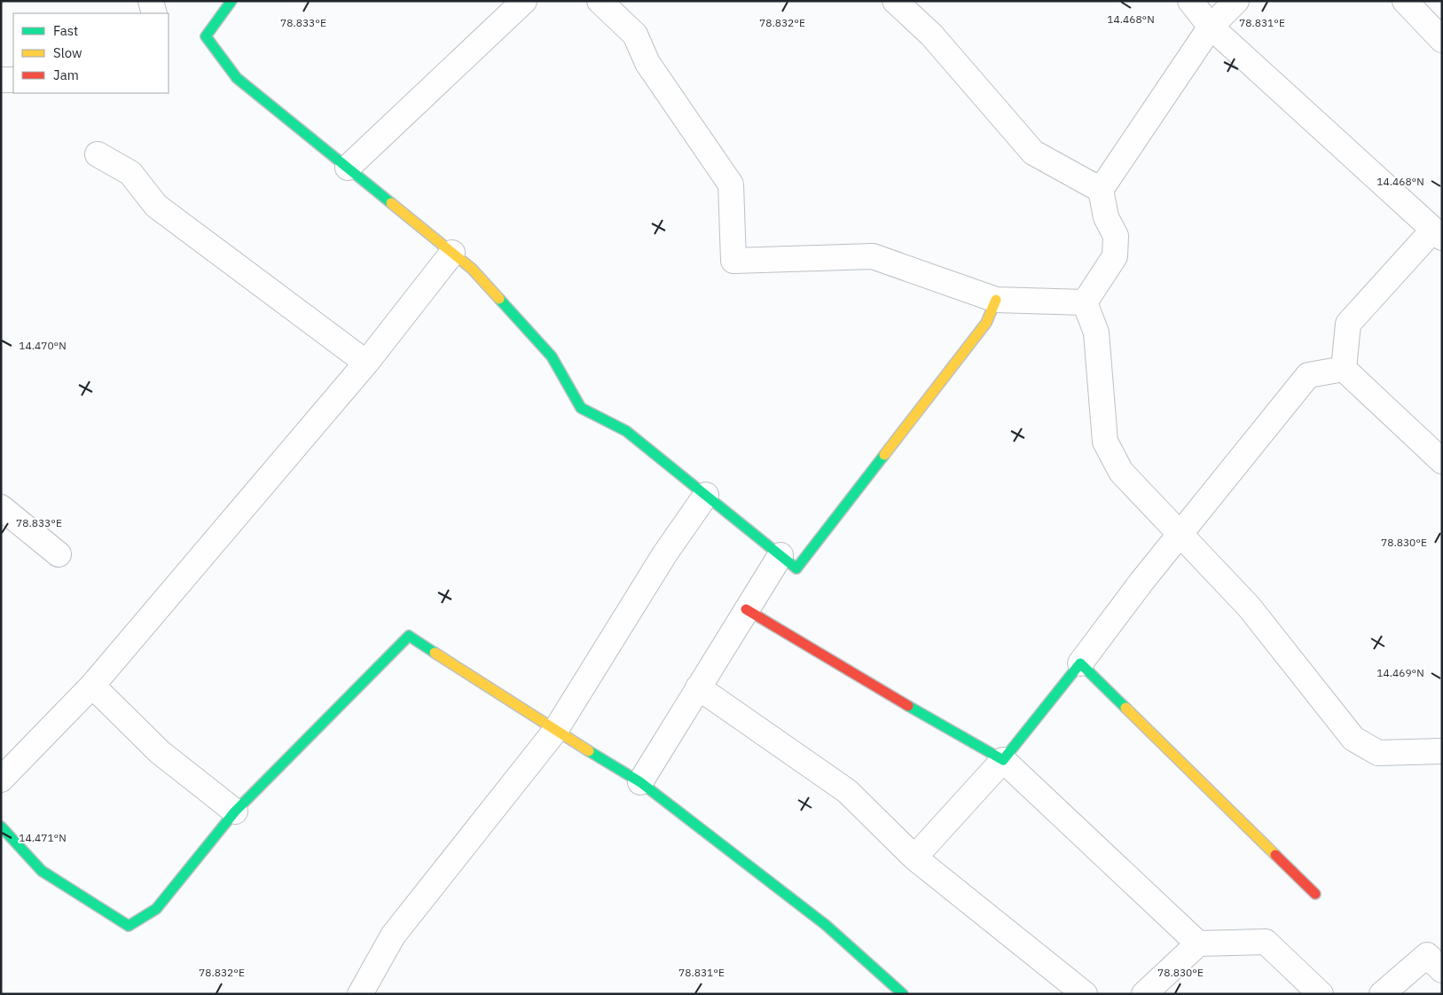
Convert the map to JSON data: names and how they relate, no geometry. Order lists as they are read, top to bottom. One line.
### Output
{"legend":["Fast","Slow","Jam"],"coordinates":["14.468°N","78.832°E","78.831°E","78.833°E","14.470°N","78.830°E","14.469°N","14.471°N"]}
